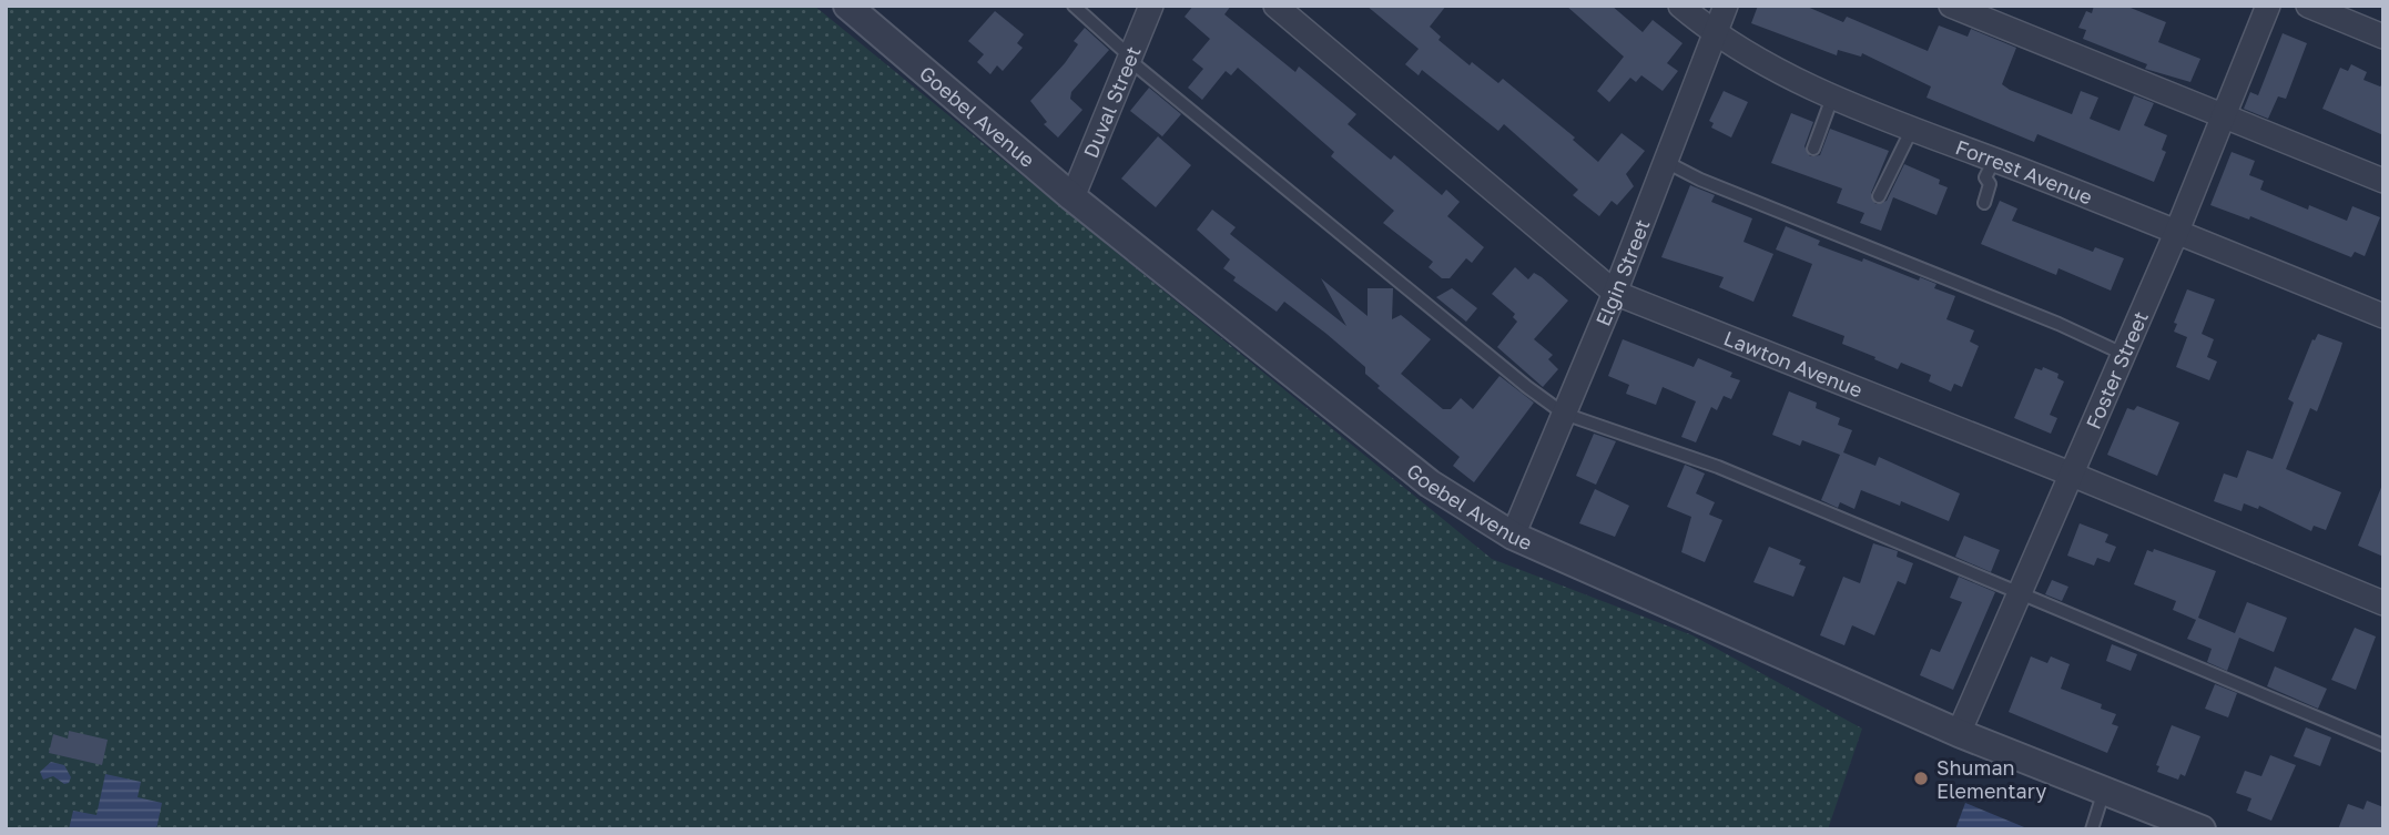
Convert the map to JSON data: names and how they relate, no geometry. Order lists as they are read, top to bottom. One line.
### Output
{"streets":{"street":["Duval Street","Goebel Avenue","Forrest Avenue","Elgin Street","Lawton Avenue","Foster Street"]},"crossings":[["Duval Street","Goebel Avenue"],["Goebel Avenue","Elgin Street"],["Goebel Avenue","Foster Street"],["Forrest Avenue","Elgin Street"],["Forrest Avenue","Foster Street"],["Elgin Street","Lawton Avenue"],["Lawton Avenue","Foster Street"]],"places":["Shuman Elementary"]}
